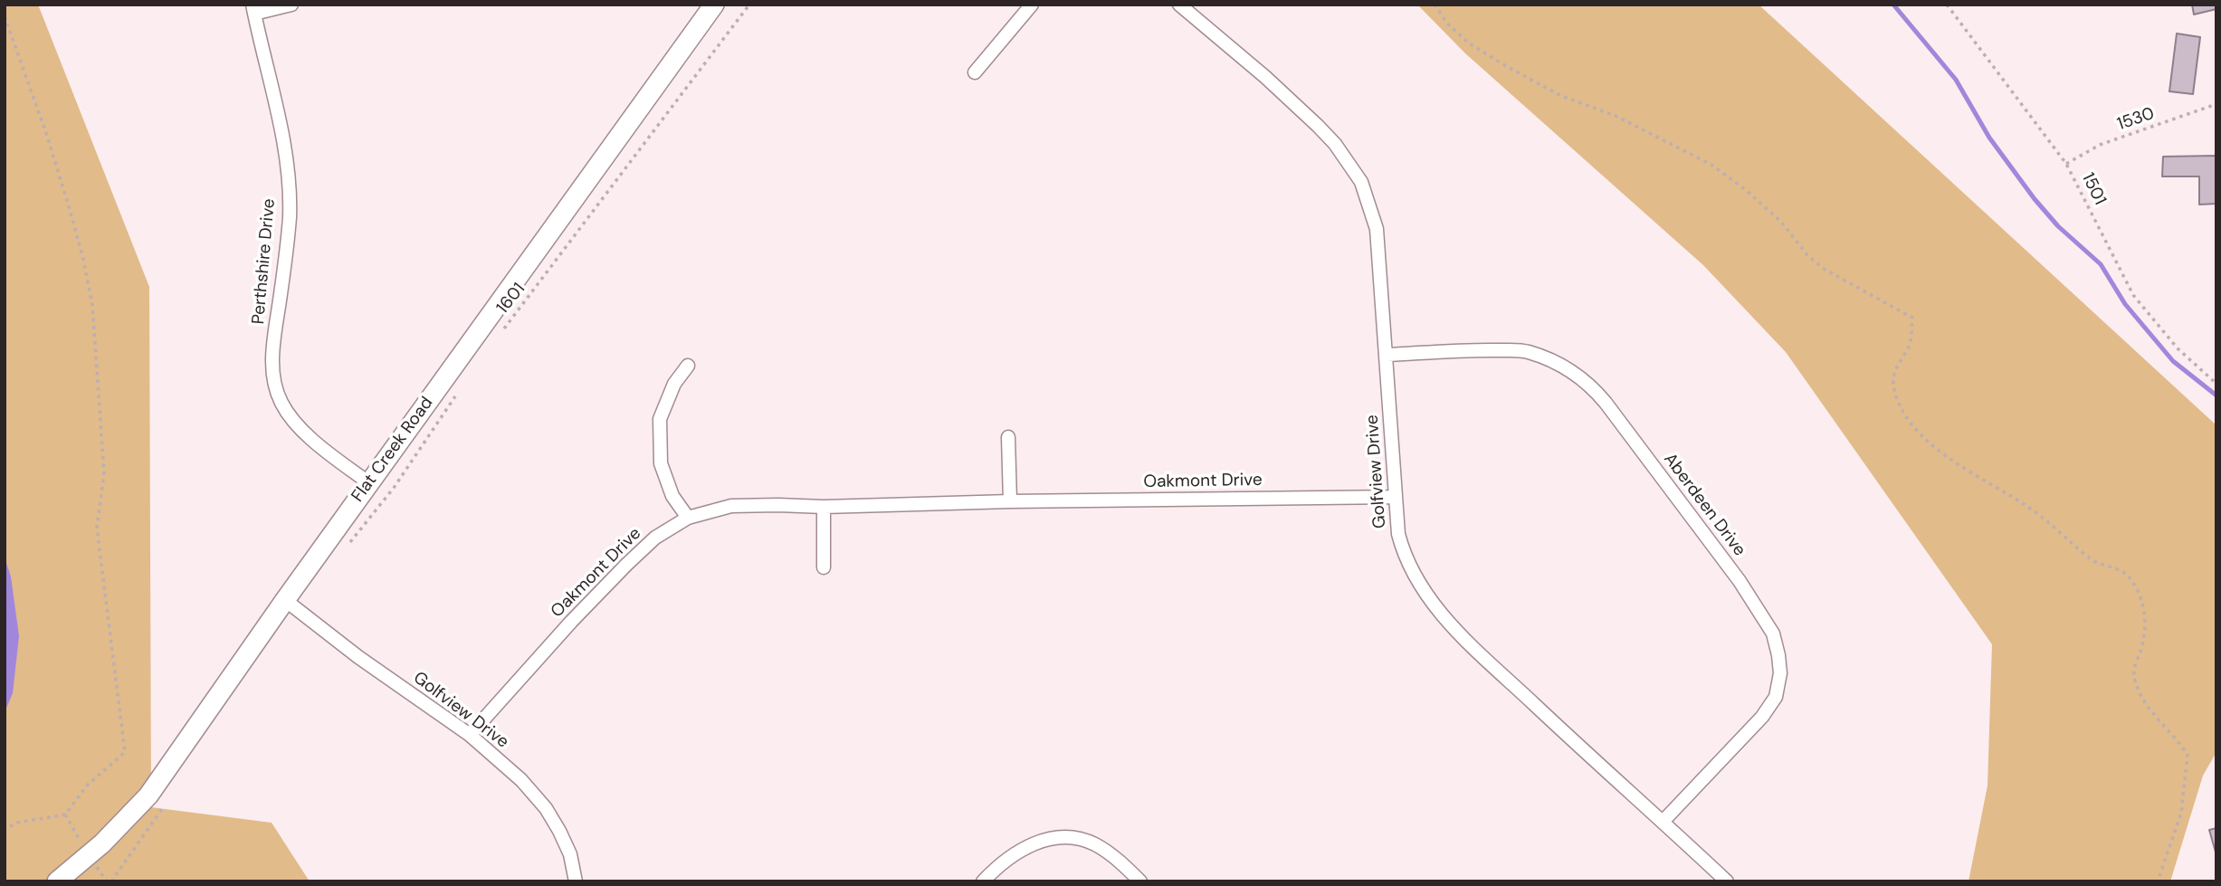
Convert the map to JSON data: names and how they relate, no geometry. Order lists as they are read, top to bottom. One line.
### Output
{"streets":{"street":["Perthshire Drive","Flat Creek Road","Golfview Drive","Oakmont Drive","Aberdeen Drive"],"path":["1530","1501","1601"]},"crossings":[["1530","1501"],["Perthshire Drive","Flat Creek Road"],["Flat Creek Road","Golfview Drive"],["Golfview Drive","Oakmont Drive"],["Golfview Drive","Aberdeen Drive"]]}
